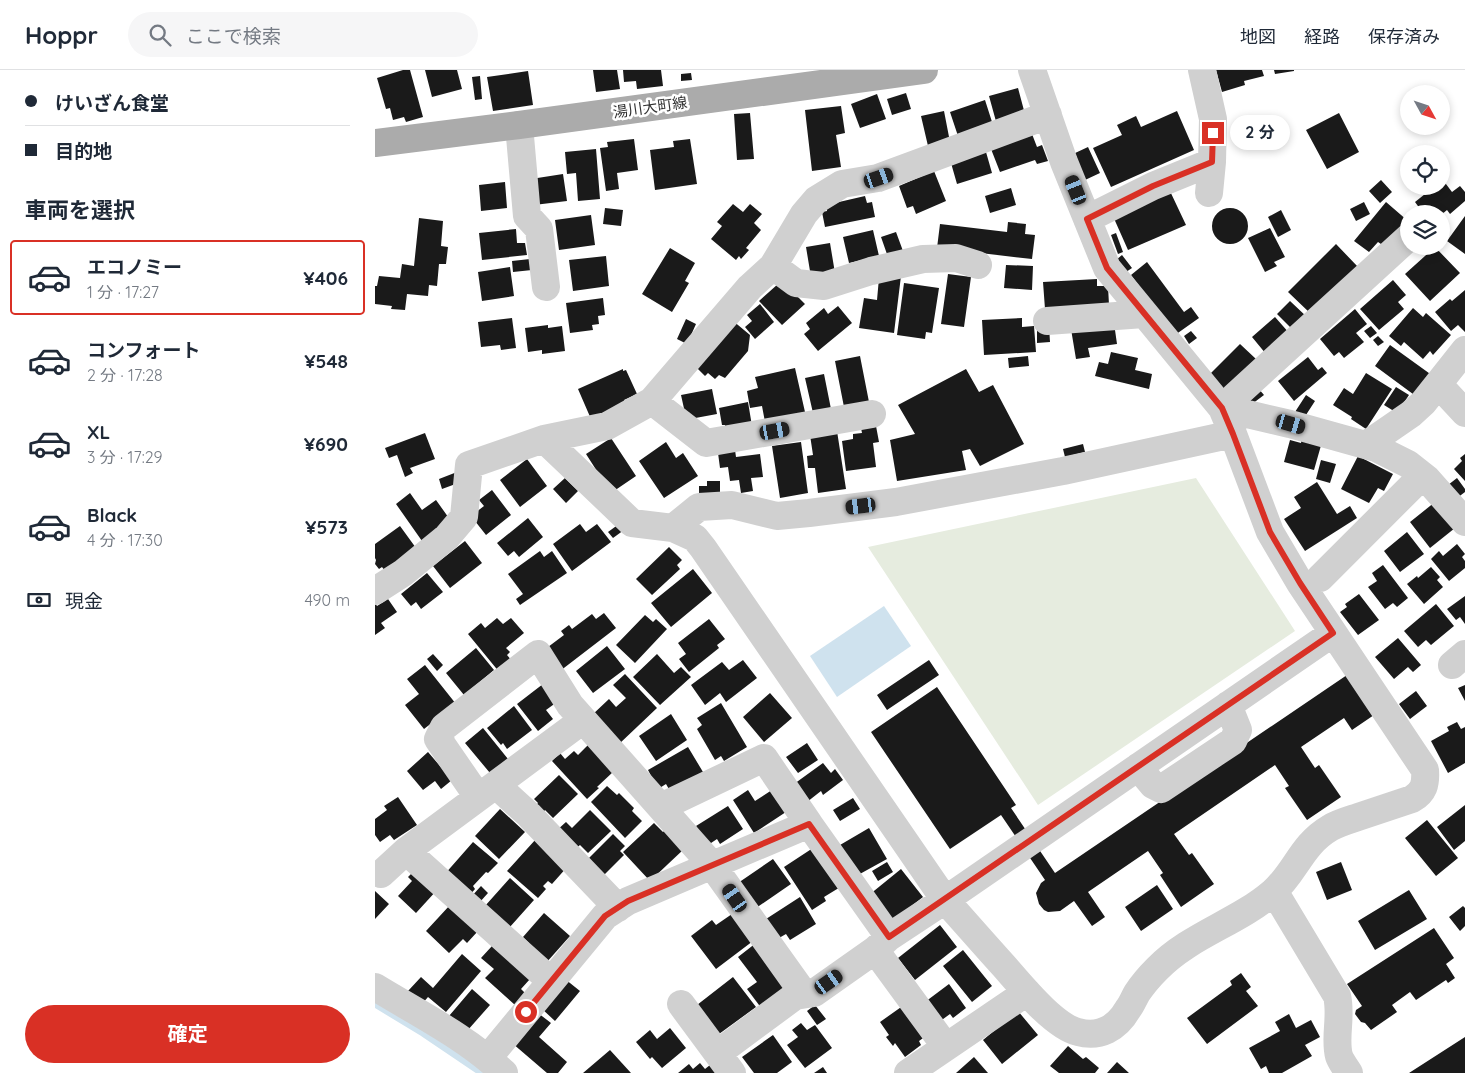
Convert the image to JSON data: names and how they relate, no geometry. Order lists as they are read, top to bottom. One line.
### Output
{"streets":{"main road":["湯川大町線"]},"north":"bottom right","page":{"header":"Hoppr","search":"ここで検索","nav":["地図","経路","保存済み"],"banner":["けいざん食堂","目的地"],"bubble":"2 分","heading":"車両を選択","list":[{"name":"エコノミー","note":"1 分 · 17:27","value":"¥406"},{"name":"コンフォート","note":"2 分 · 17:28","value":"¥548"},{"name":"XL","note":"3 分 · 17:29","value":"¥690"},{"name":"Black","note":"4 分 · 17:30","value":"¥573"}],"pay":["現金","490 m"],"buttons":"確定"}}
